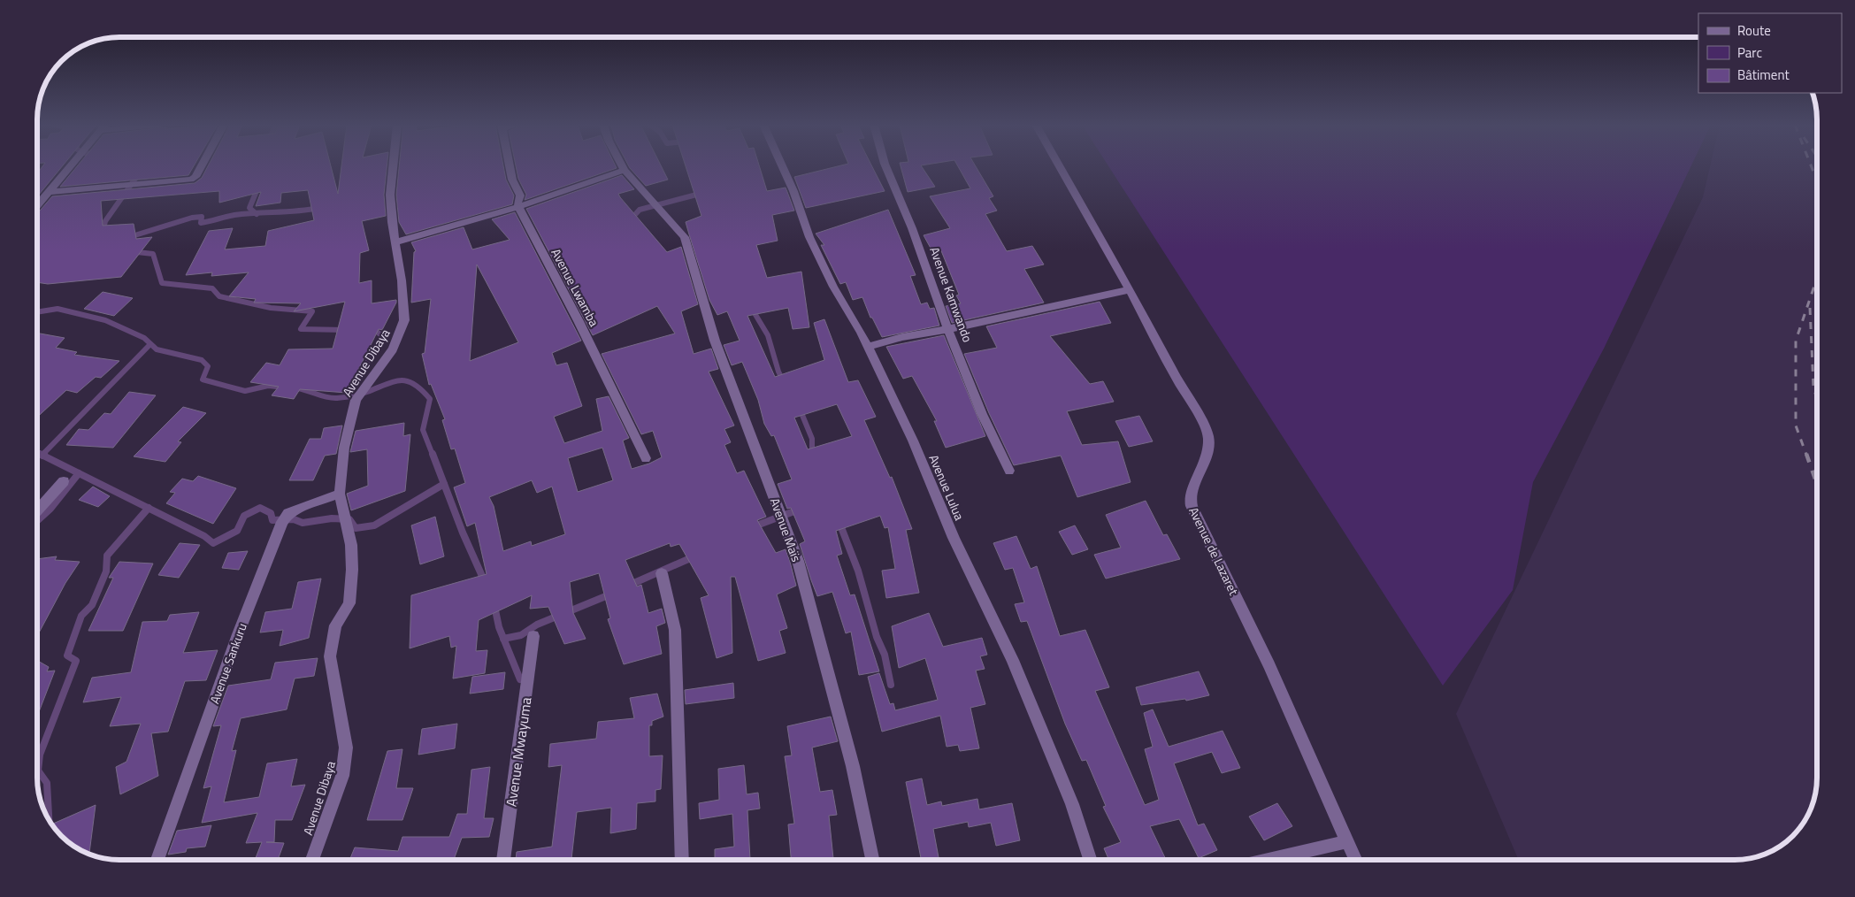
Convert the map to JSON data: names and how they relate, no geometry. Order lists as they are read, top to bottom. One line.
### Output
{"streets":{"street":["Avenue Lwamba","Avenue Kamwando","Avenue Dibaya","Avenue Lulua","Avenue Maïs","Avenue de Lazaret","Avenue Sankuru","Avenue Mwayuma"]},"crossings":[["Avenue Dibaya","Avenue Sankuru"]],"legend":["Route","Parc","Bâtiment"]}
